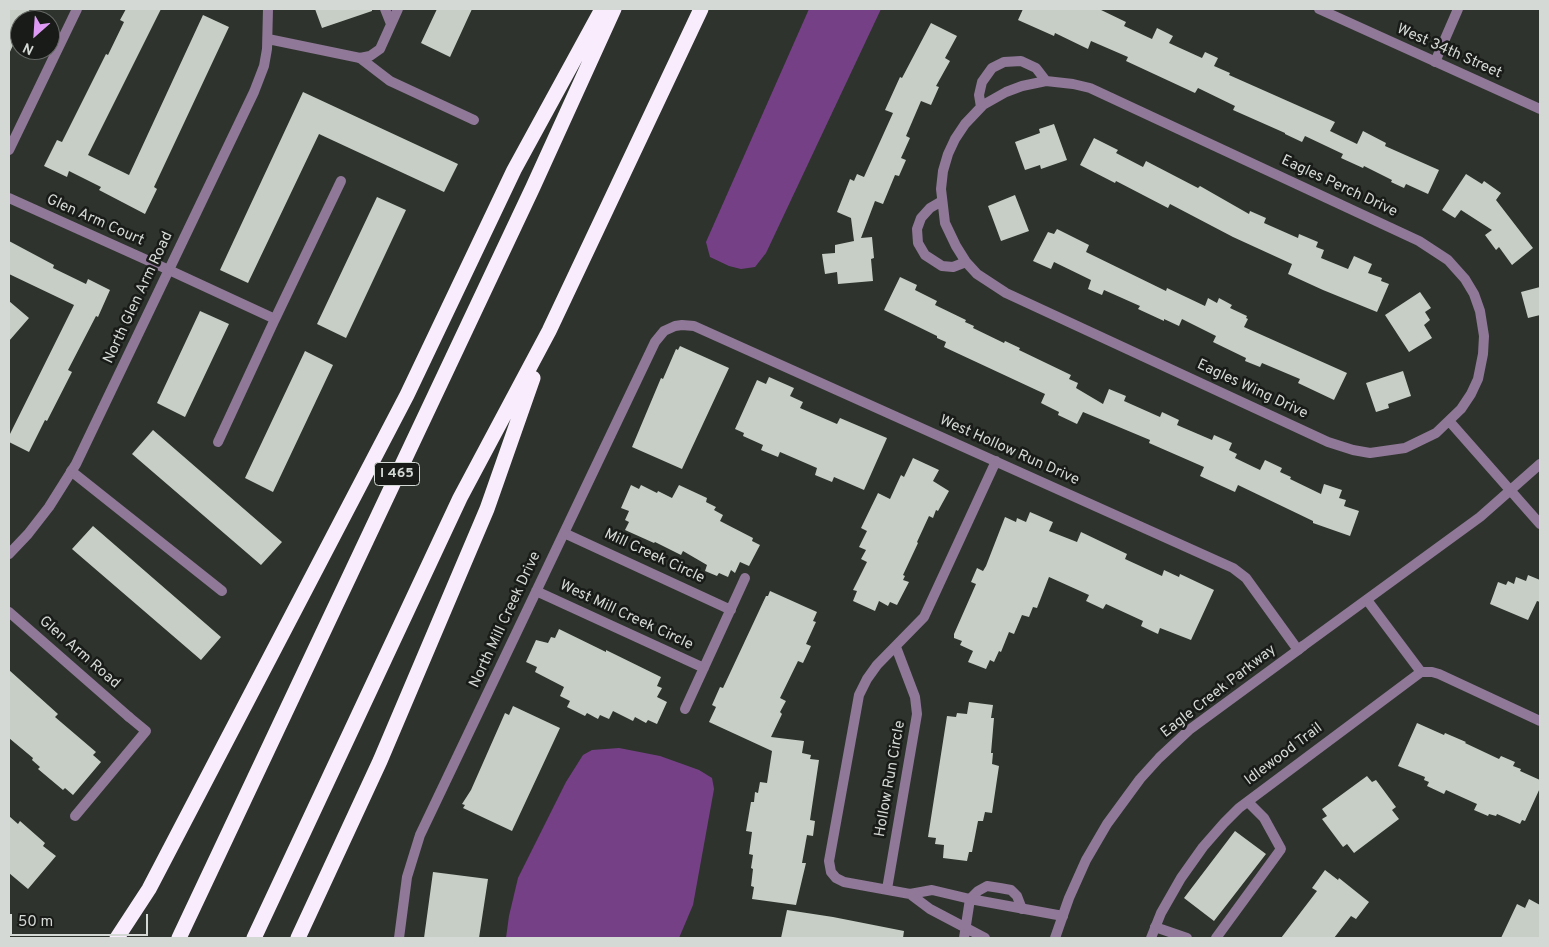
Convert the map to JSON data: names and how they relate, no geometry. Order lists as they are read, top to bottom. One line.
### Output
{"streets":{"highway":["I 465"],"street":["West 34th Street","Eagles Perch Drive","Glen Arm Court","North Glen Arm Road","Eagles Wing Drive","West Hollow Run Drive","Mill Creek Circle","West Mill Creek Circle","North Mill Creek Drive","Glen Arm Road","Eagle Creek Parkway","Idlewood Trail","Hollow Run Circle"]},"crossings":[["Eagles Perch Drive","Eagles Wing Drive"],["Glen Arm Court","North Glen Arm Road"],["West Hollow Run Drive","North Mill Creek Drive"],["West Hollow Run Drive","Eagle Creek Parkway"],["Mill Creek Circle","North Mill Creek Drive"],["West Mill Creek Circle","North Mill Creek Drive"]],"scale_bar":"50 m","north":"bottom left"}
